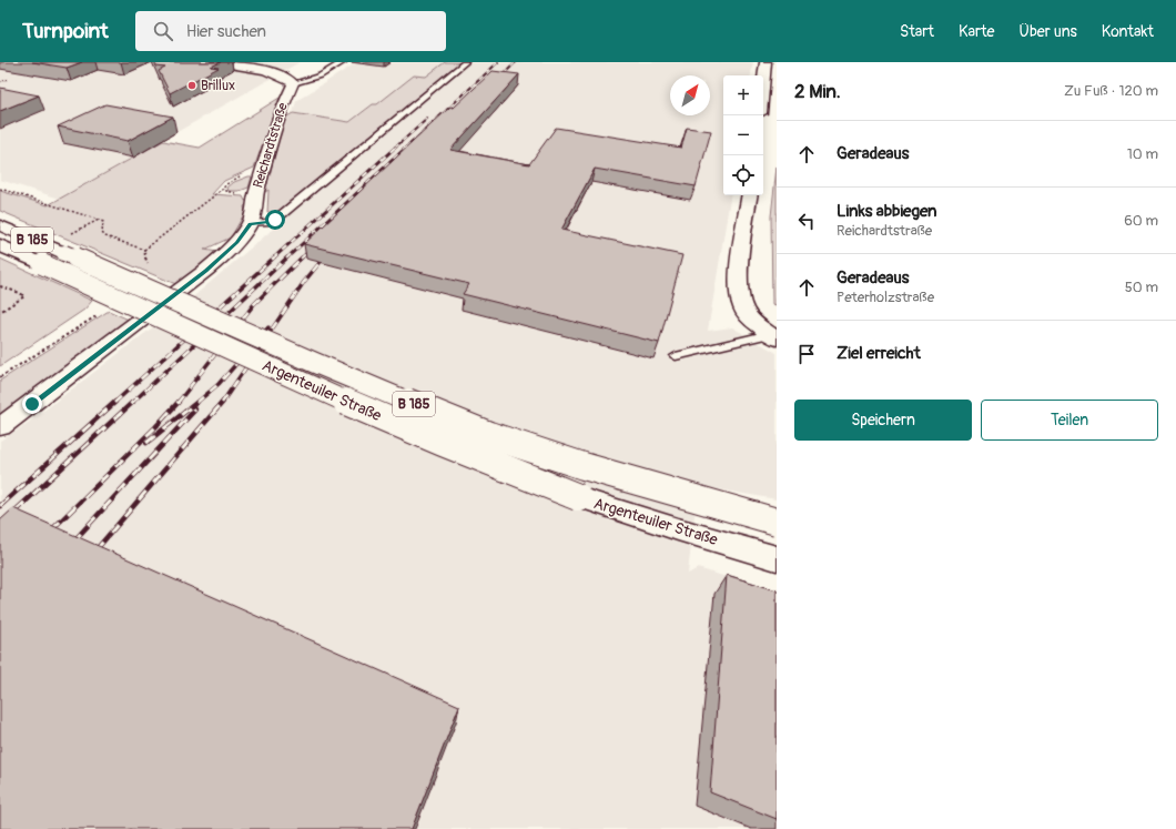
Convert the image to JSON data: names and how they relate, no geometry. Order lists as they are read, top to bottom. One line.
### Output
{"streets":{"street":["Reichardtstraße","B 185","Argenteuiler Straße"]},"places":["Brillux"],"north":"top right","page":{"header":"Turnpoint","search":"Hier suchen","nav":["Start","Karte","Über uns","Kontakt"],"heading":["2 Min.","Zu Fuß · 120 m"],"map_buttons":["+","−"],"list":[["Geradeaus","10 m"],["Links abbiegen","Reichardtstraße","60 m"],["Geradeaus","Peterholzstraße","50 m"],"Ziel erreicht"],"buttons":["Speichern","Teilen"]}}
